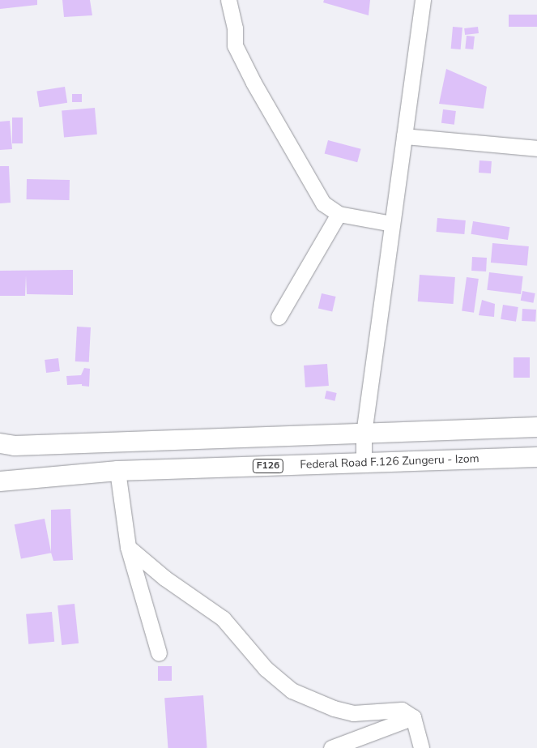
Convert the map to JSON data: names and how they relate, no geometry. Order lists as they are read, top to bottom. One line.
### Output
{"streets":{"main road":["Federal Road F.126 Zungeru - Izom","F126"]}}
